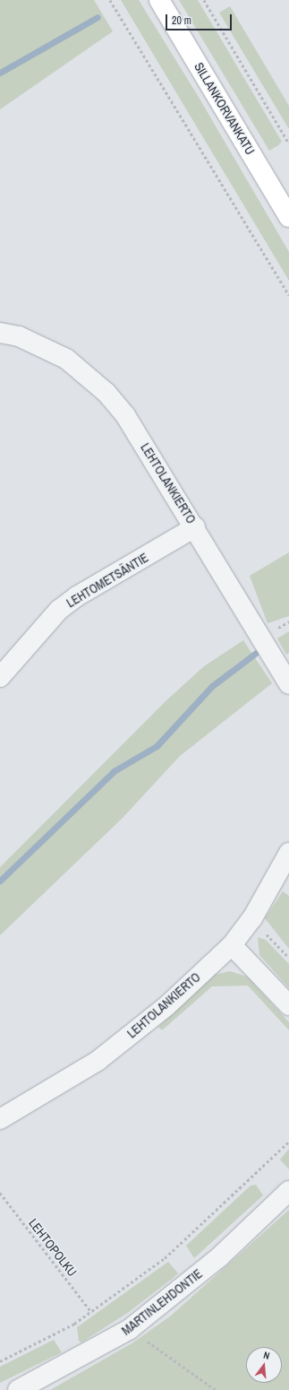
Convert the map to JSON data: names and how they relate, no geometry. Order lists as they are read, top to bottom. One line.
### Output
{"streets":{"main road":["SILLANKORVANKATU"],"street":["LEHTOLANKIERTO","LEHTOMETSÄNTIE","MARTINLEHDONTIE"],"path":["LEHTOPOLKU"]},"crossings":[["LEHTOLANKIERTO","LEHTOMETSÄNTIE"]],"scale_bar":"20 m","north":"top"}
